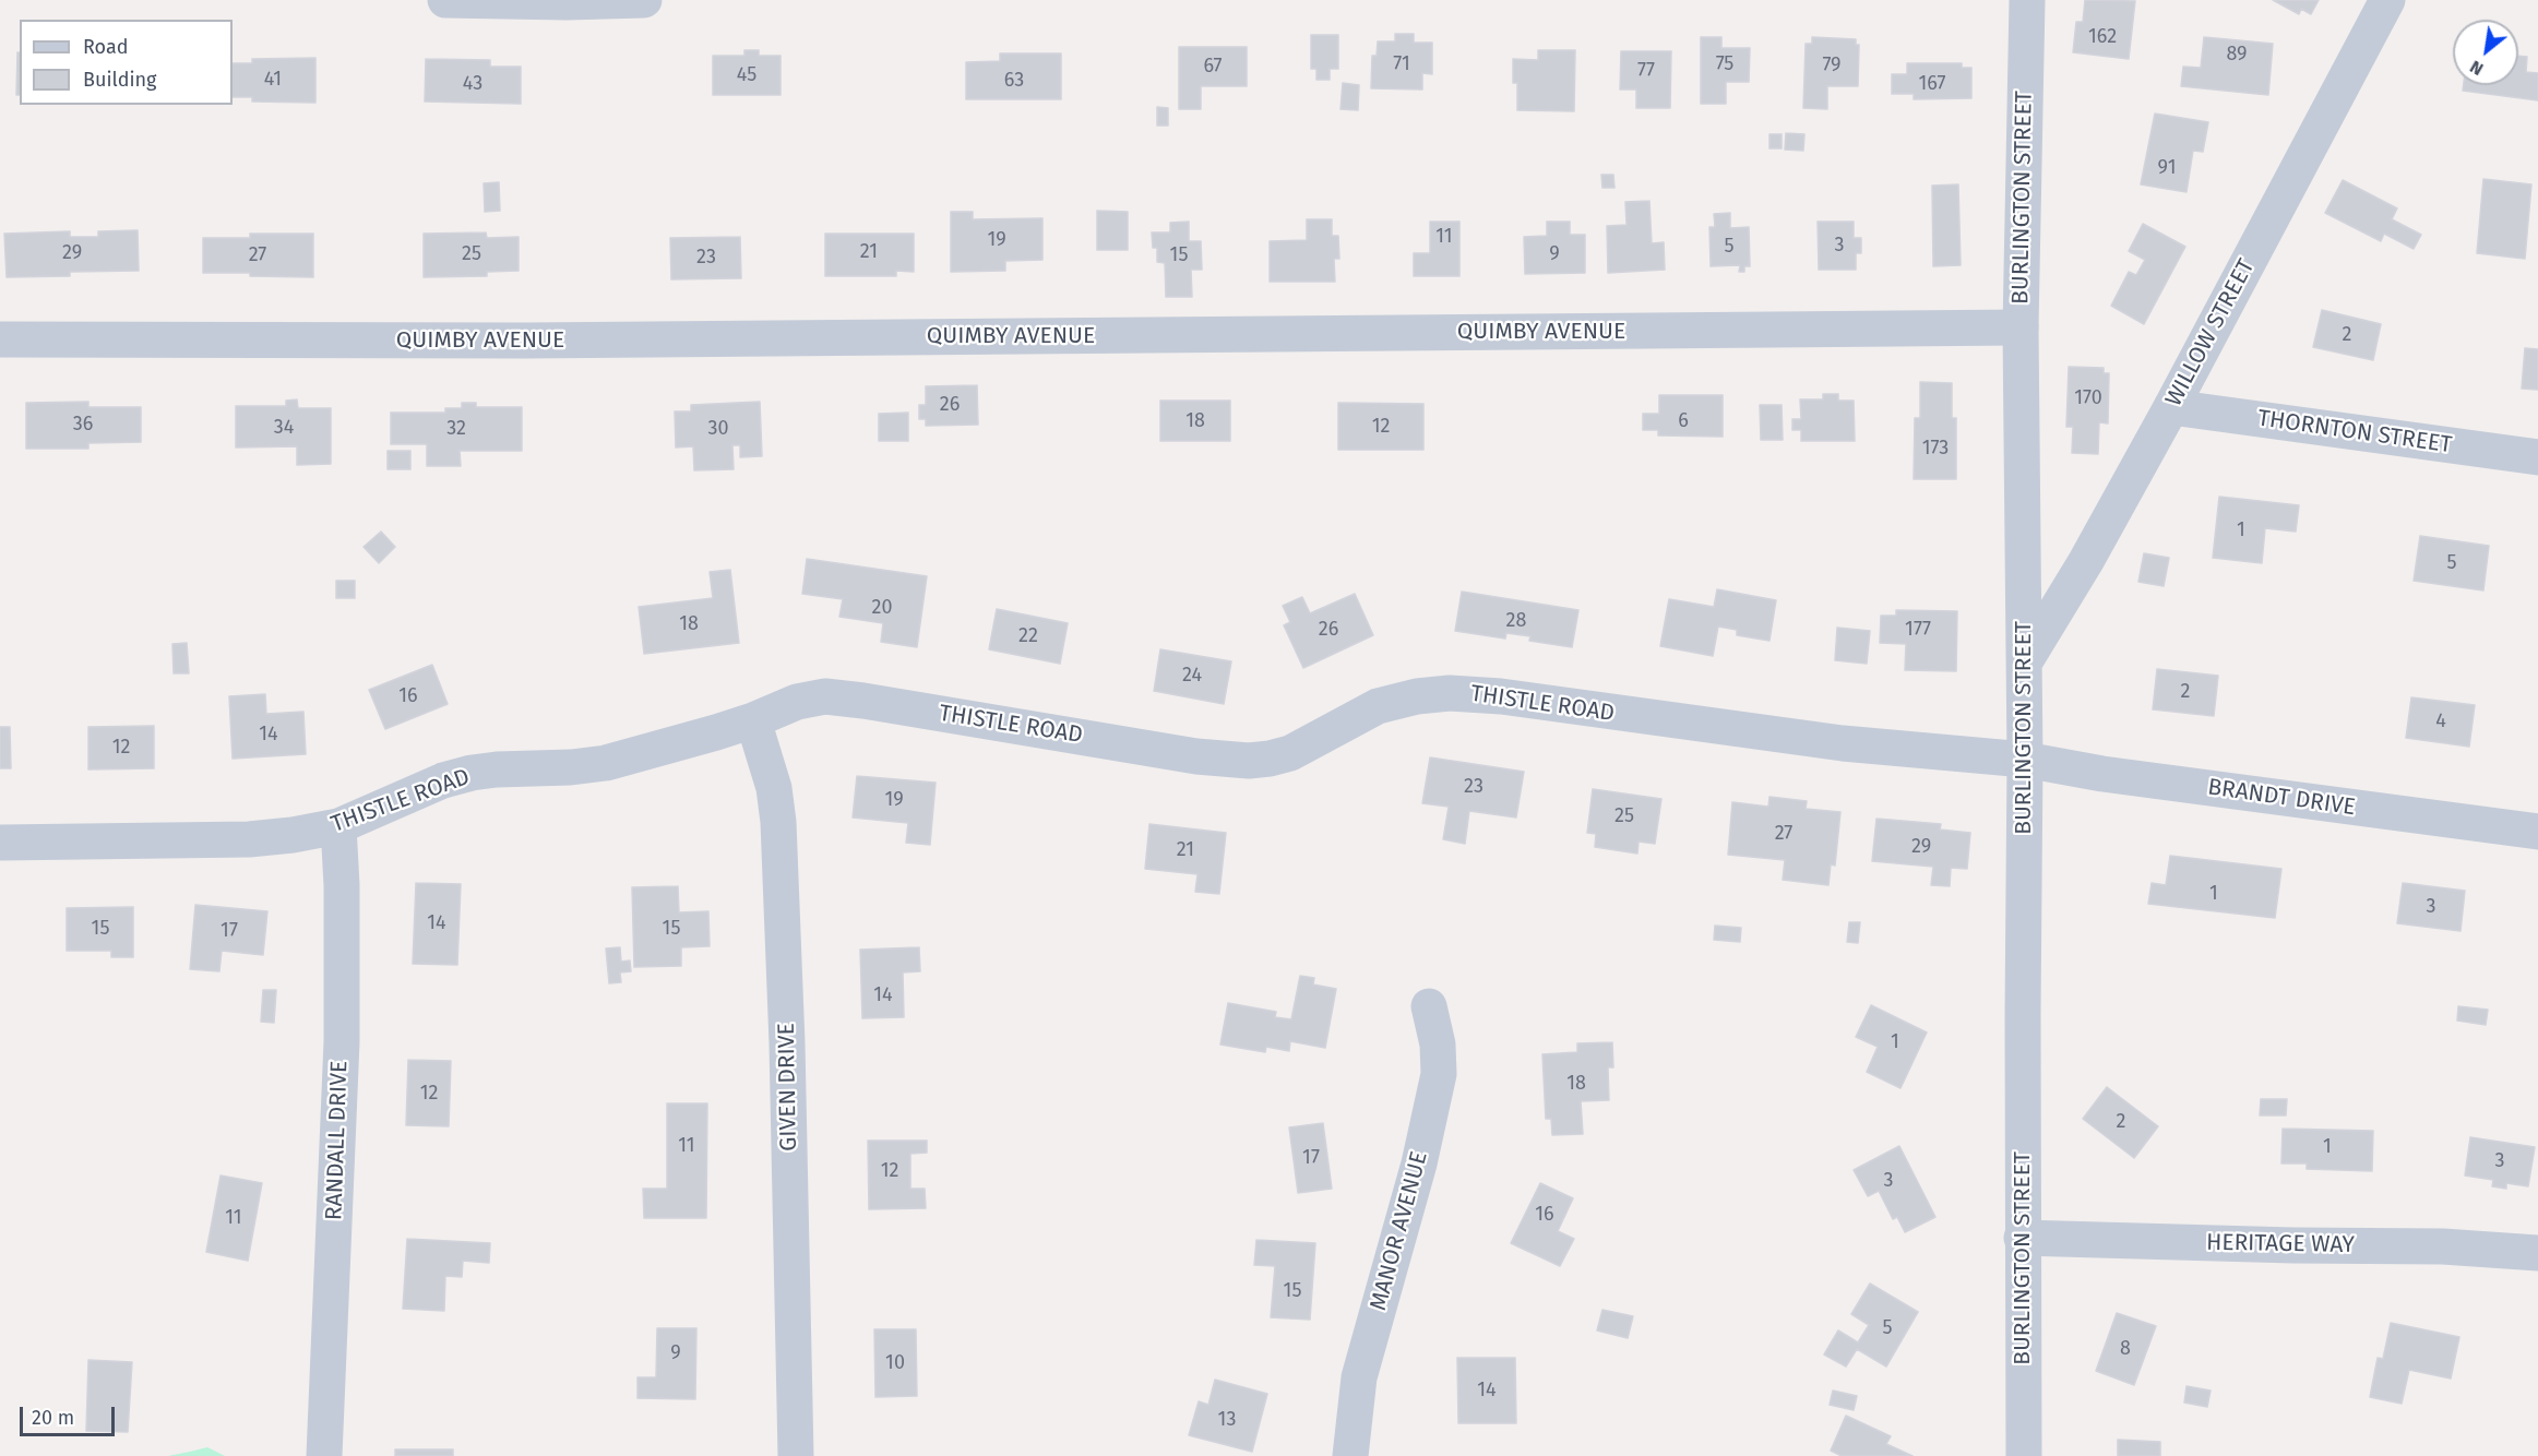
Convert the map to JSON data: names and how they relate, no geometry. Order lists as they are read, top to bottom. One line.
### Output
{"streets":{"street":["BURLINGTON STREET","QUIMBY AVENUE","WILLOW STREET","THORNTON STREET","THISTLE ROAD","BRANDT DRIVE","GIVEN DRIVE","RANDALL DRIVE","MANOR AVENUE","HERITAGE WAY"]},"crossings":[["BURLINGTON STREET","QUIMBY AVENUE"],["BURLINGTON STREET","WILLOW STREET"],["BURLINGTON STREET","THISTLE ROAD"],["BURLINGTON STREET","BRANDT DRIVE"],["BURLINGTON STREET","HERITAGE WAY"],["WILLOW STREET","THORNTON STREET"],["THISTLE ROAD","BRANDT DRIVE"],["THISTLE ROAD","GIVEN DRIVE"],["THISTLE ROAD","RANDALL DRIVE"]],"house_numbers":["162","89","71","75","79","67","77","45","41","63","43","167","91","11","19","3","5","21","29","25","9","27","15","23","2","170","26","18","6","36","12","34","32","30","173","1","5","20","28","18","26","177","22","24","2","16","4","14","12","23","19","25","27","29","21","1","3","14","15","15","17","14","1","18","12","2","11","1","17","3","12","3","16","11","15","5","8","9","10","14","13"],"legend":["Road","Building"],"scale_bar":"20 m","north":"bottom left"}
